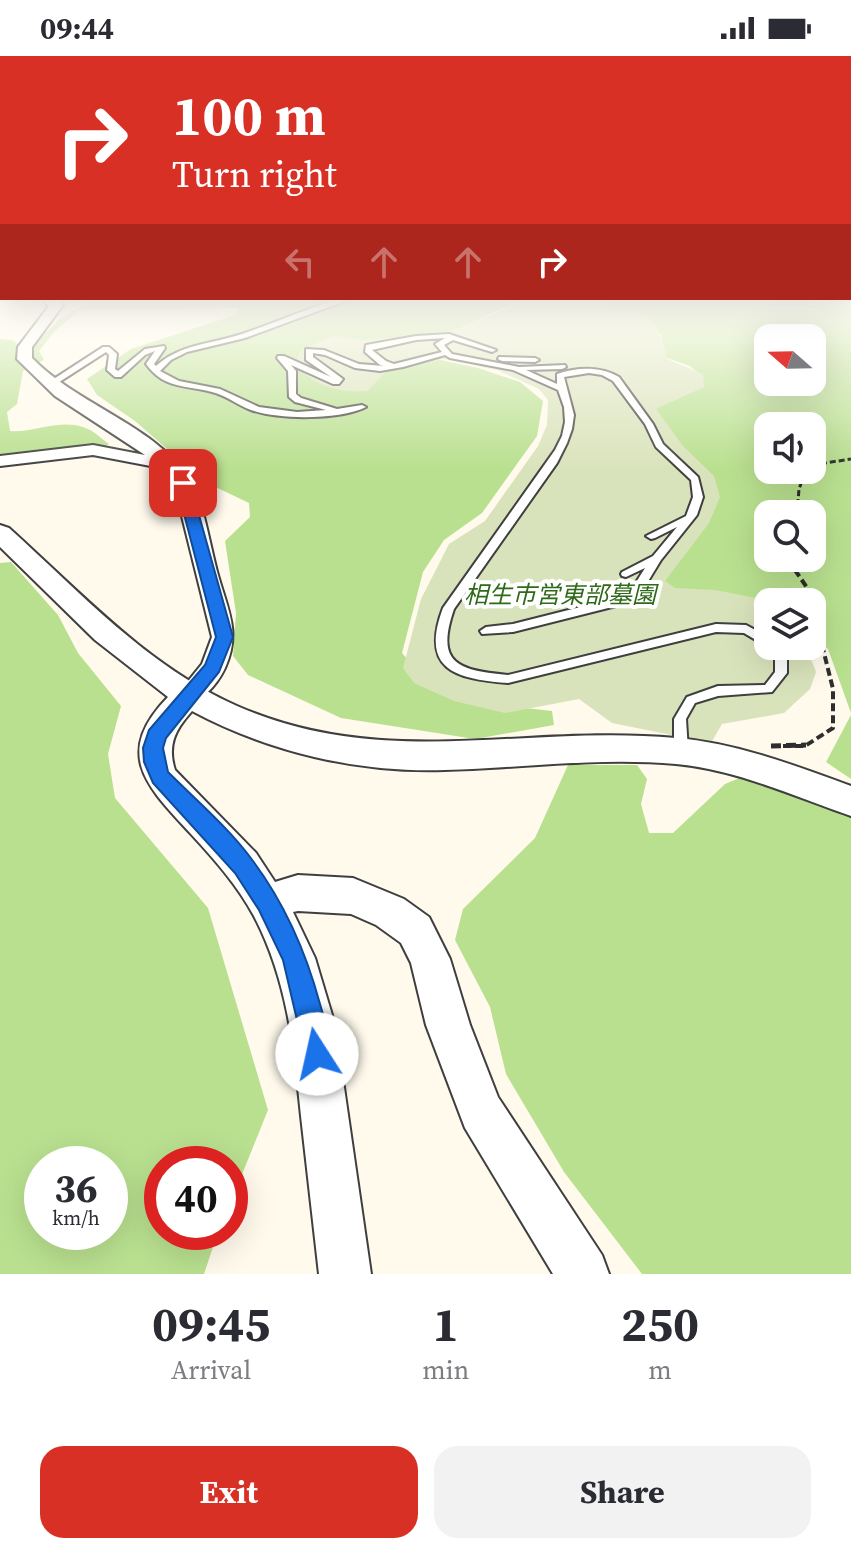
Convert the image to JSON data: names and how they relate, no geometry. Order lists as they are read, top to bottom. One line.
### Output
{"parks":["相生市営東部墓園"],"north":"left","page":{"status":"09:44","turn":["100 m","Turn right"],"speed":"36 km/h","limit":"40","eta":["09:45","Arrival","1","min","250","m"],"buttons":["Exit","Share"]}}
